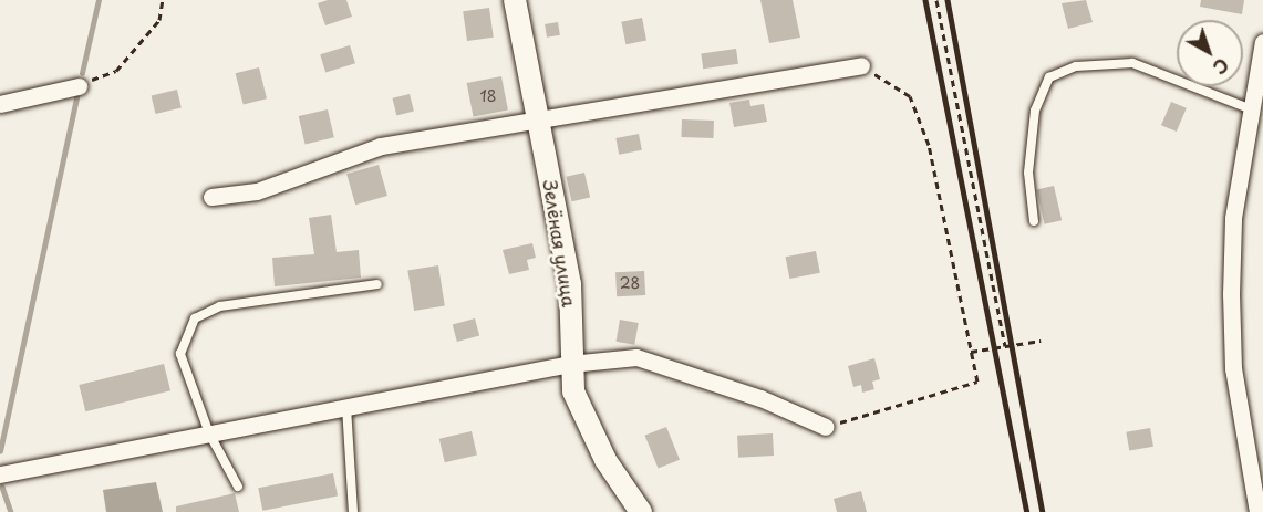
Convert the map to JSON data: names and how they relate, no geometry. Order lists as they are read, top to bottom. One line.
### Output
{"streets":{"street":["Зелёная улица"]},"house_numbers":["18","28"],"north":"bottom right"}
